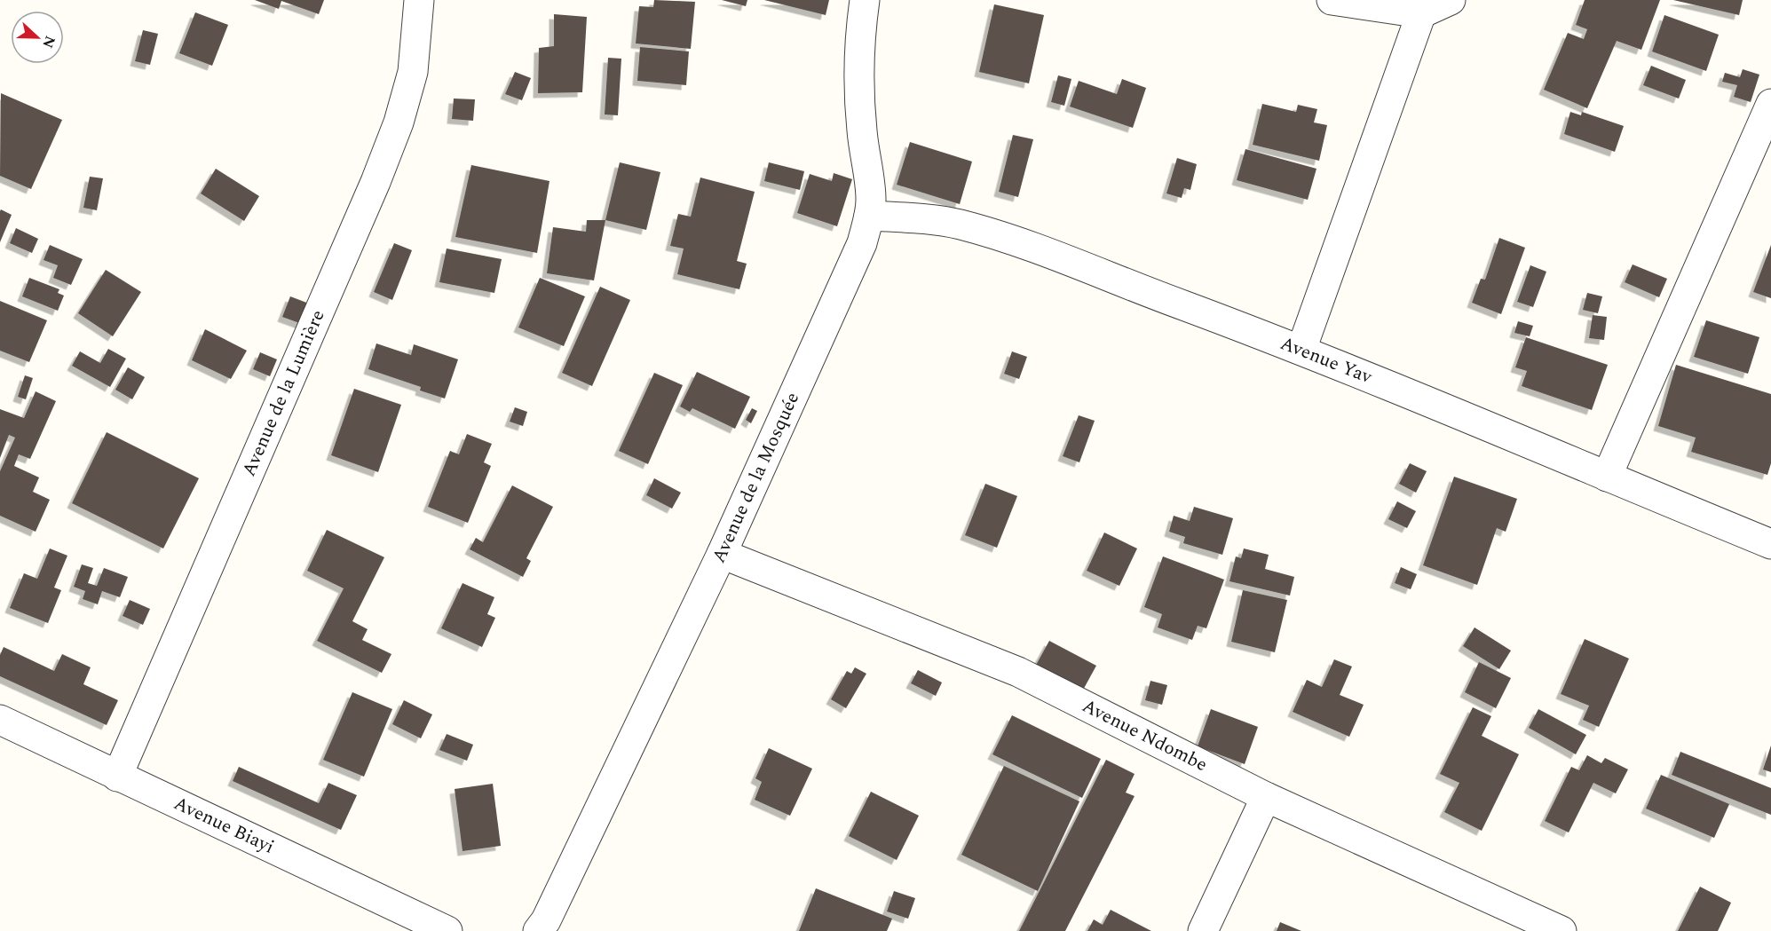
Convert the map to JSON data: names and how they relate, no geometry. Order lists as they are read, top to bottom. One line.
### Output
{"streets":{"street":["Avenue Yav","Avenue de la Lumière","Avenue de la Mosquée","Avenue Ndombe","Avenue Biayi"]},"crossings":[["Avenue Yav","Avenue de la Mosquée"],["Avenue de la Lumière","Avenue Biayi"],["Avenue de la Mosquée","Avenue Ndombe"]],"north":"right"}
